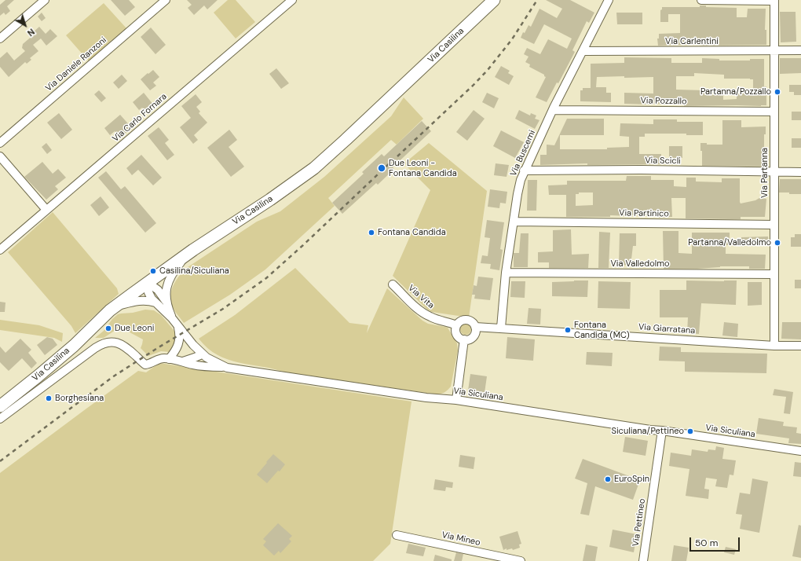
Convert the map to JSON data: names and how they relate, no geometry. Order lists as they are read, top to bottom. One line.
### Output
{"streets":{"main road":["Via Casilina"],"street":["Via Carlentini","Via Daniele Ranzoni","Via Pozzallo","Via Carlo Fornara","Via Buscemi","Via Scicli","Via Partanna","Via Partinico","Via Valledolmo","Via Vita","Via Giarratana","Via Siculiana","Via Pettineo","Via Mineo"]},"crossings":[["Via Carlentini","Via Buscemi"],["Via Carlentini","Via Partanna"],["Via Pozzallo","Via Buscemi"],["Via Pozzallo","Via Partanna"],["Via Buscemi","Via Scicli"],["Via Buscemi","Via Partinico"],["Via Buscemi","Via Valledolmo"],["Via Buscemi","Via Giarratana"],["Via Scicli","Via Partanna"],["Via Partanna","Via Partinico"],["Via Partanna","Via Valledolmo"],["Via Partanna","Via Giarratana"],["Via Vita","Via Giarratana"],["Via Siculiana","Via Pettineo"]],"places":["Partanna/Pozzallo","Due Leoni - Fontana Candida","Fontana Candida","Partanna/Valledolmo","Casilina/Siculiana","Due Leoni","Fontana Candida (MC)","Borghesiana","Siculiana/Pettineo","EuroSpin"],"scale_bar":"50 m","north":"bottom right"}
